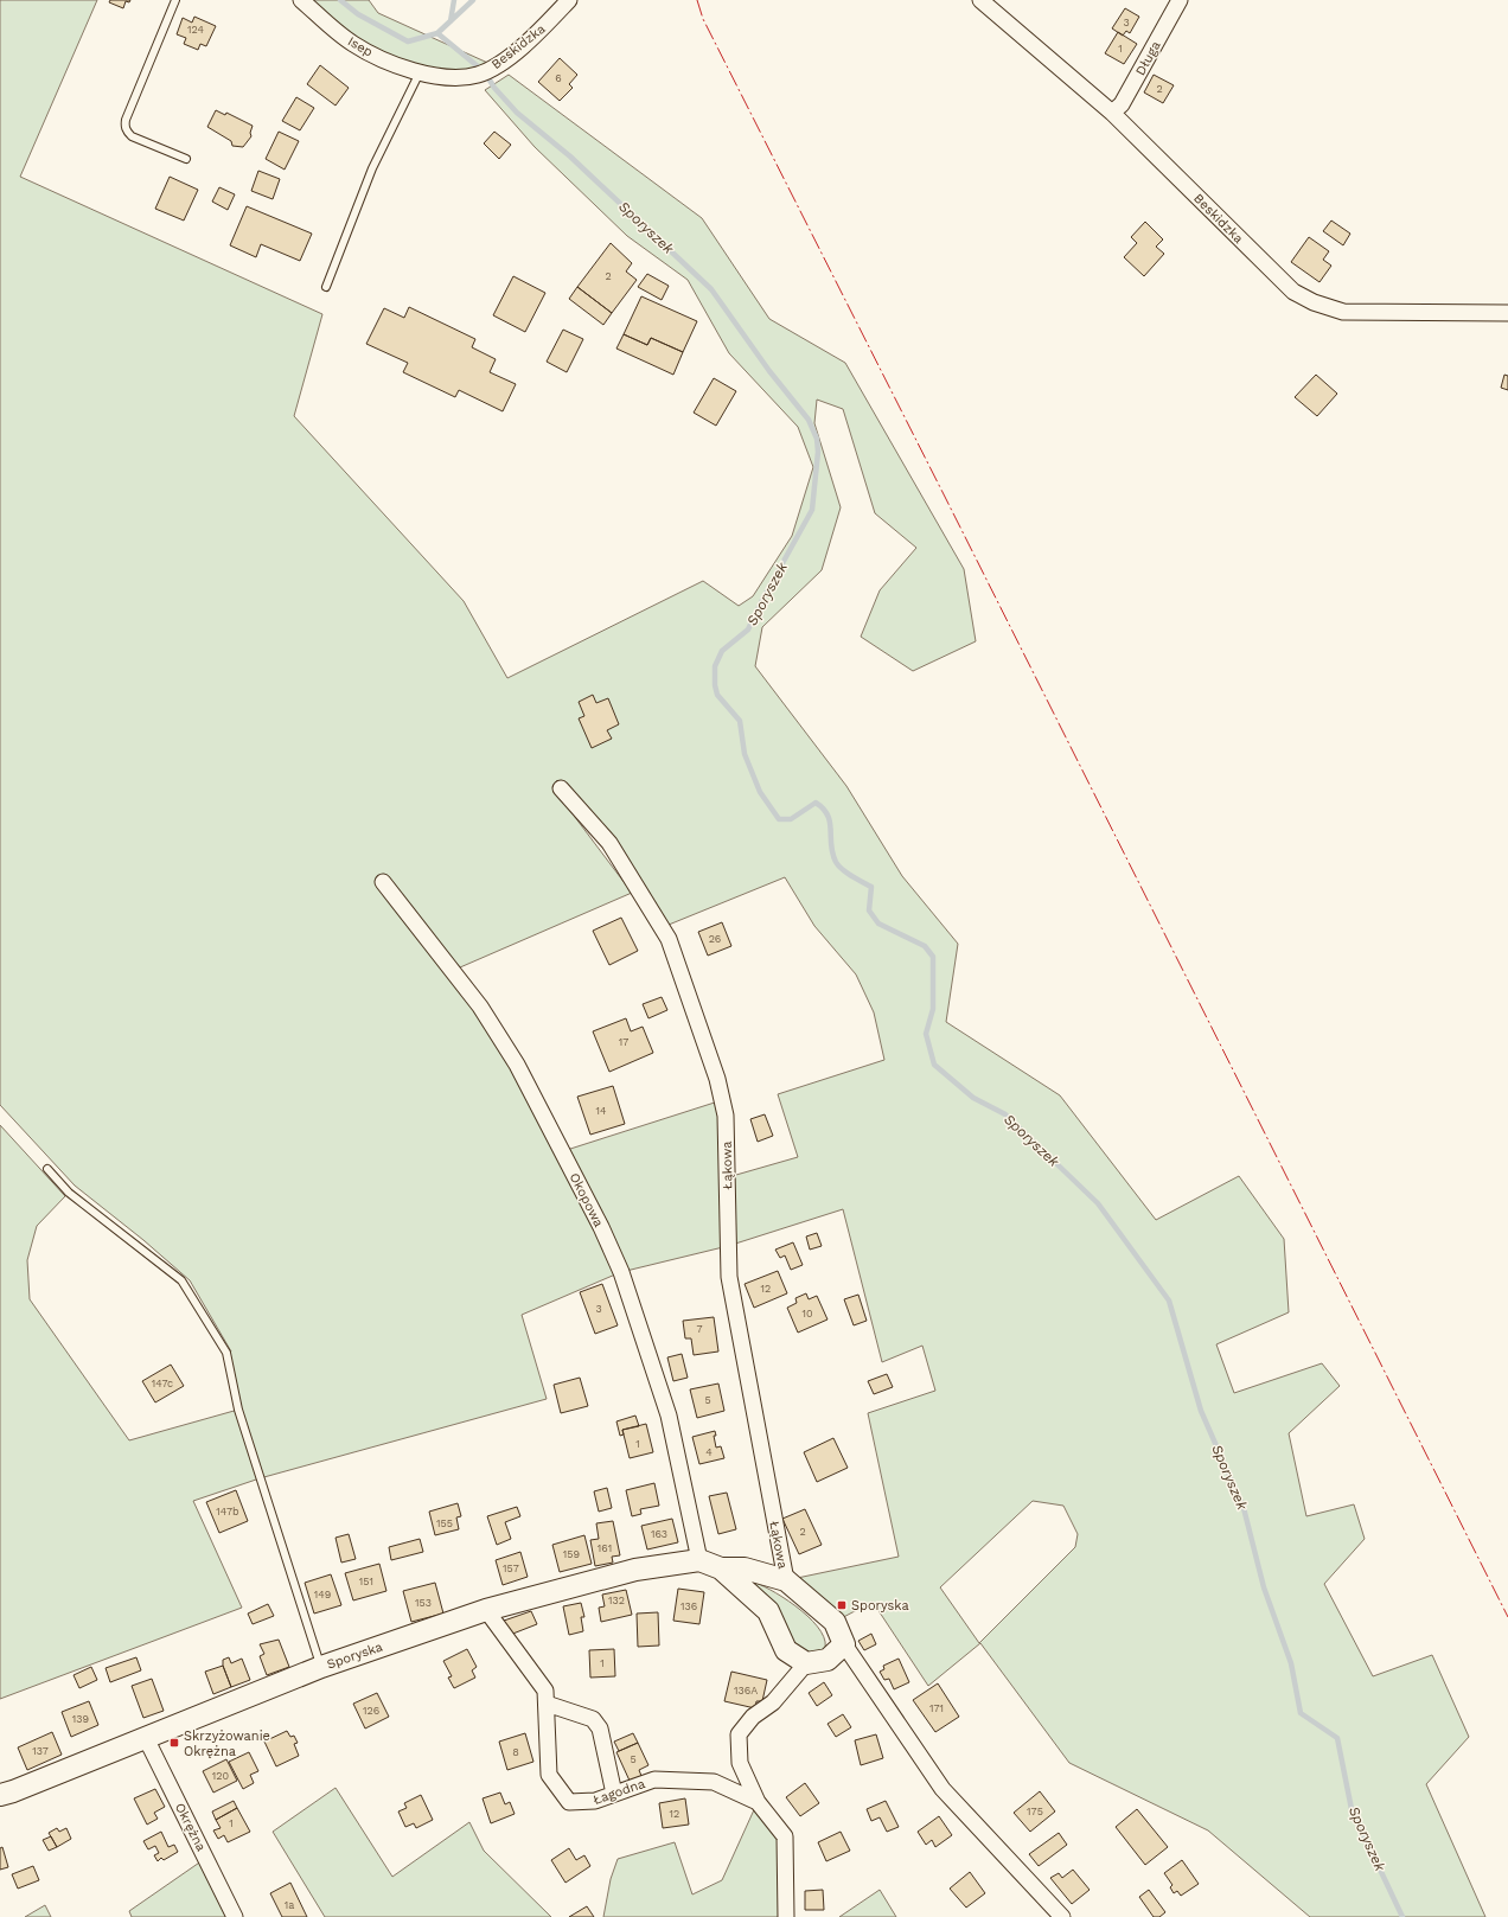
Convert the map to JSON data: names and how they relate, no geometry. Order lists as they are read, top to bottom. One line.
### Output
{"streets":{"street":["Isep","Beskidzka","Długa","Łąkowa","Okopowa","Sporyska","Łagodna","Okrężna"]},"crossings":[["Isep","Beskidzka"],["Beskidzka","Długa"],["Łąkowa","Sporyska"],["Okopowa","Sporyska"],["Sporyska","Łagodna"],["Sporyska","Okrężna"]],"water":["Sporyszek"],"places":{"transit":["Sporyska","Skrzyżowanie Okrężna"]},"house_numbers":["3","124","1","6","2","2","26","17","14","12","3","10","7","147c","5","1","4","147b","155","2","163","161","159","157","151","149","132","153","136","1","136A","171","126","139","137","8","5","120","175","12","1","1a"]}
